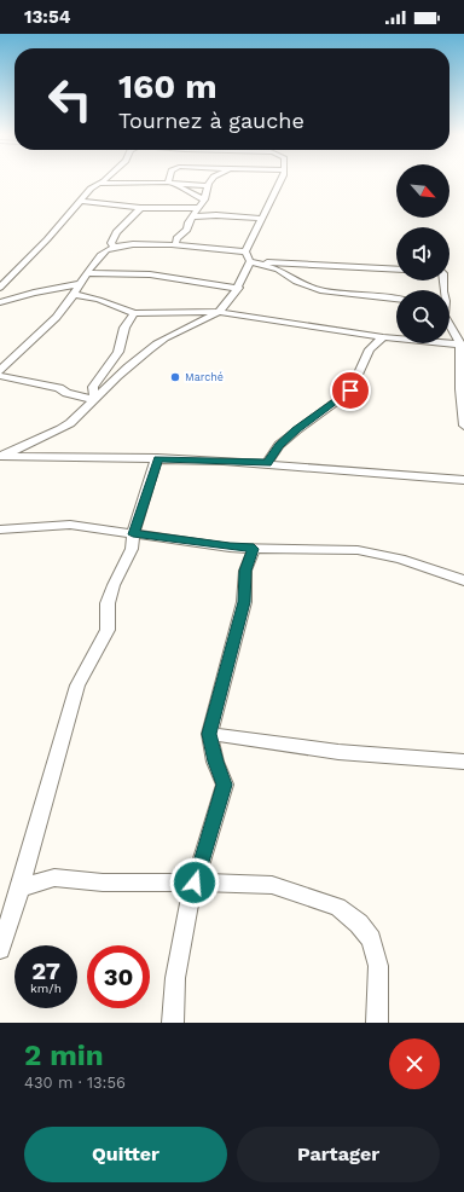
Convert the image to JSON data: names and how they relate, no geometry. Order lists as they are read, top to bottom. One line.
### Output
{"places":["Marché"],"north":"bottom right","page":{"status":"13:54","turn":["160 m","Tournez à gauche"],"speed":"27 km/h","limit":"30","heading":["2 min","430 m · 13:56"],"buttons":["Quitter","Partager"]}}
